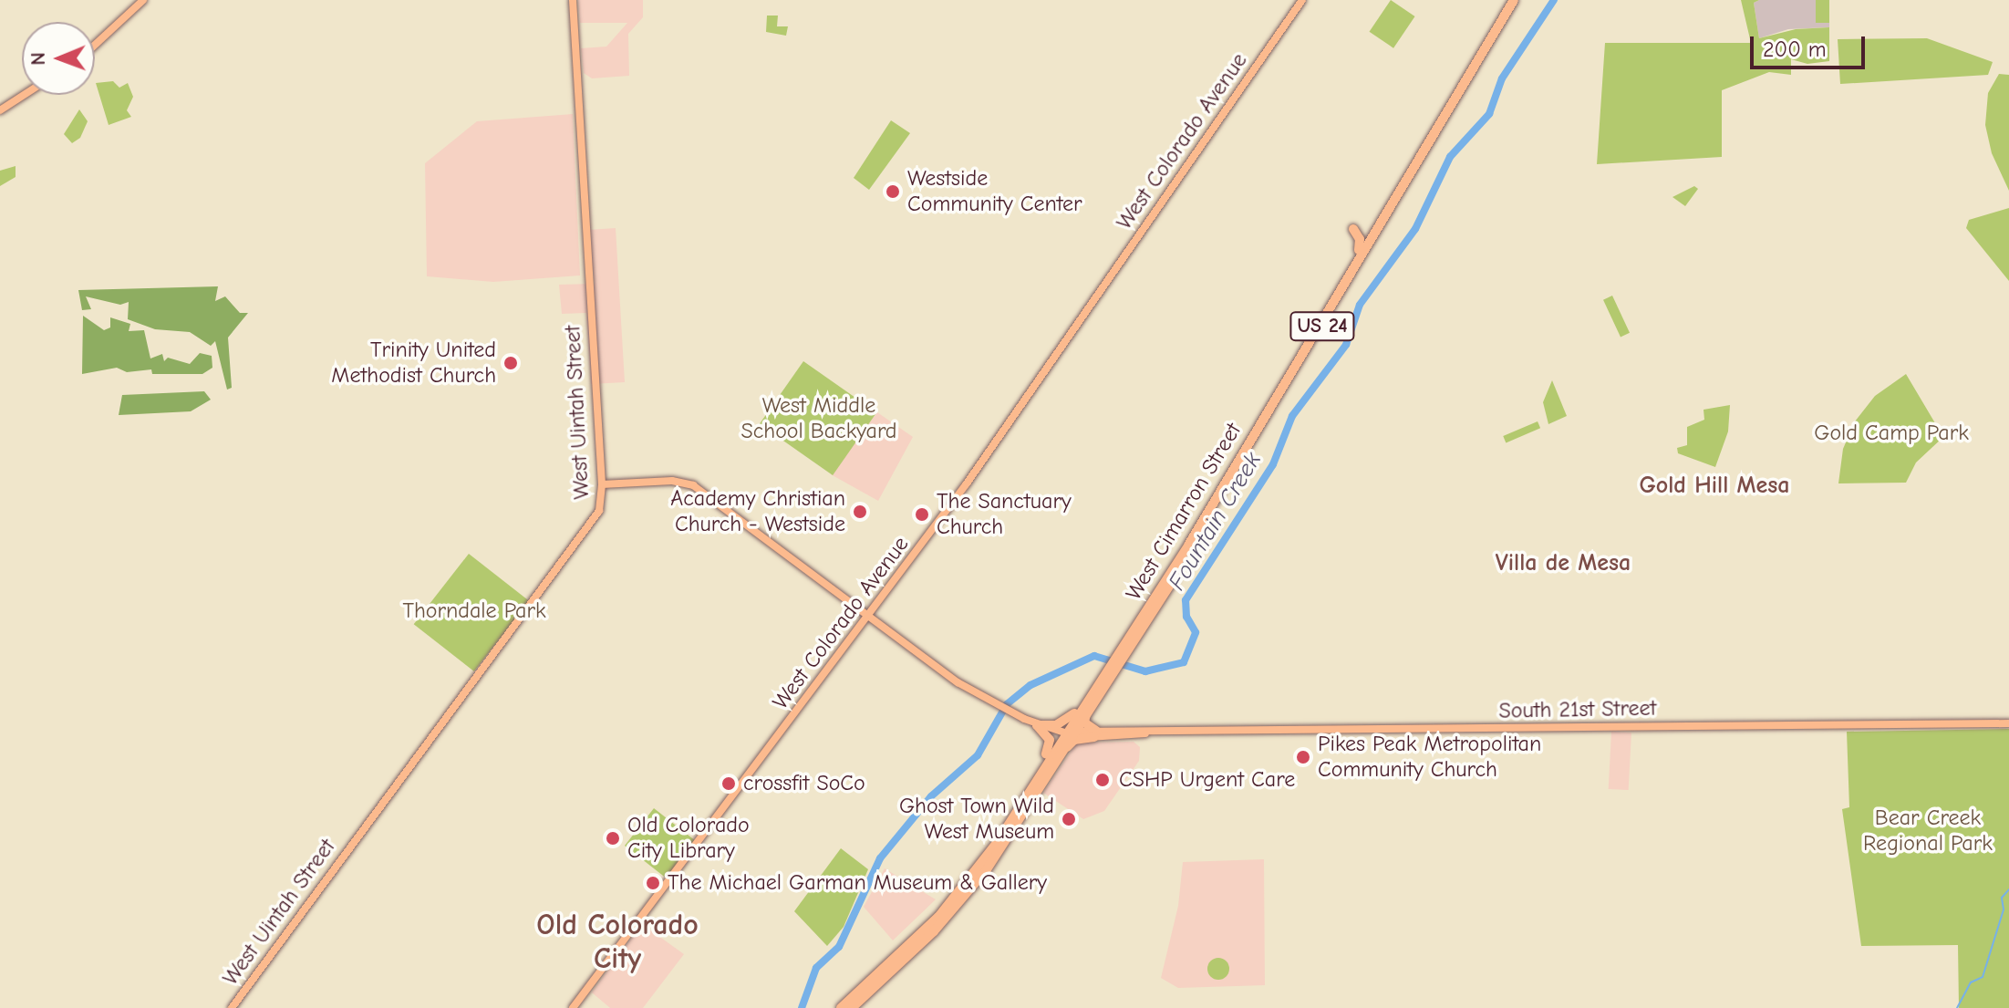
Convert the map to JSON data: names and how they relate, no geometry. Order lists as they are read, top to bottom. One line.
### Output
{"streets":{"highway":["US 24","West Cimarron Street"],"main road":["West Colorado Avenue","West Uintah Street","South 21st Street"]},"crossings":[["West Colorado Avenue","South 21st Street"],["West Uintah Street","South 21st Street"],["West Cimarron Street","South 21st Street"]],"districts":["Gold Hill Mesa","Villa de Mesa","Old Colorado City"],"water":["Fountain Creek"],"parks":["West Middle School Backyard","Gold Camp Park","Thorndale Park","Bear Creek Regional Park"],"places":["Westside Community Center","Trinity United Methodist Church","Academy Christian Church - Westside","The Sanctuary Church","Pikes Peak Metropolitan Community Church","CSHP Urgent Care","crossfit SoCo","Ghost Town Wild West Museum","Old Colorado City Library","The Michael Garman Museum & Gallery"],"scale_bar":"200 m","north":"left"}
